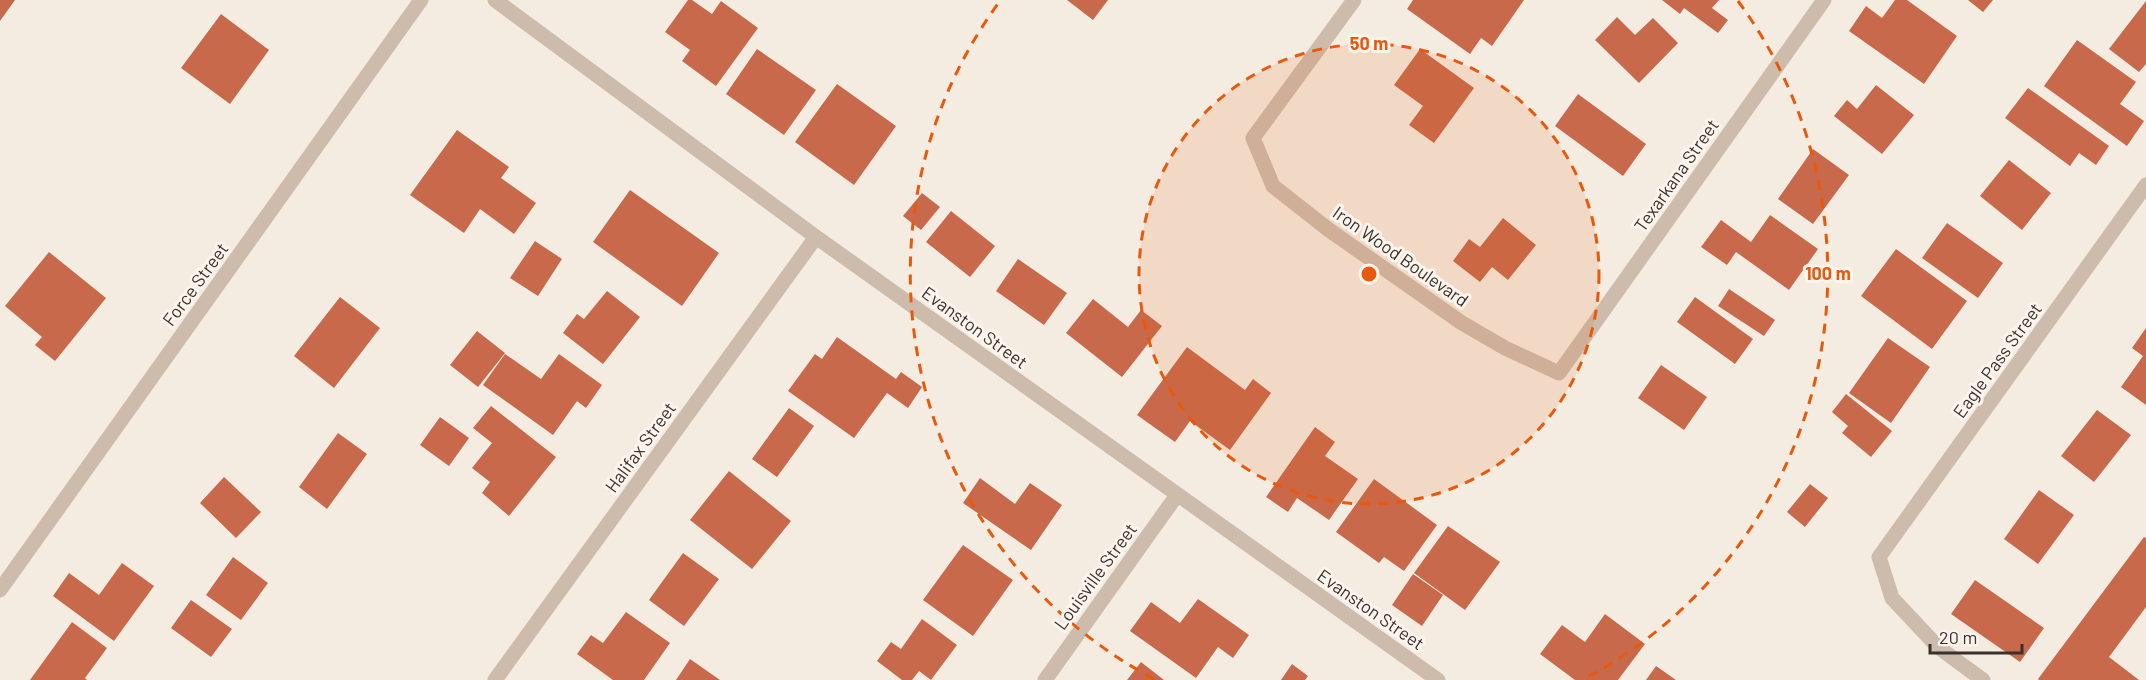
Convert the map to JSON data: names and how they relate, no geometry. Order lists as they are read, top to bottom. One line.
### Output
{"streets":{"street":["Texarkana Street","Iron Wood Boulevard","Force Street","Evanston Street","Eagle Pass Street","Halifax Street","Louisville Street"]},"crossings":[["Texarkana Street","Iron Wood Boulevard"],["Evanston Street","Halifax Street"],["Evanston Street","Louisville Street"]],"scale_bar":"20 m","rings":["50 m","100 m"]}
